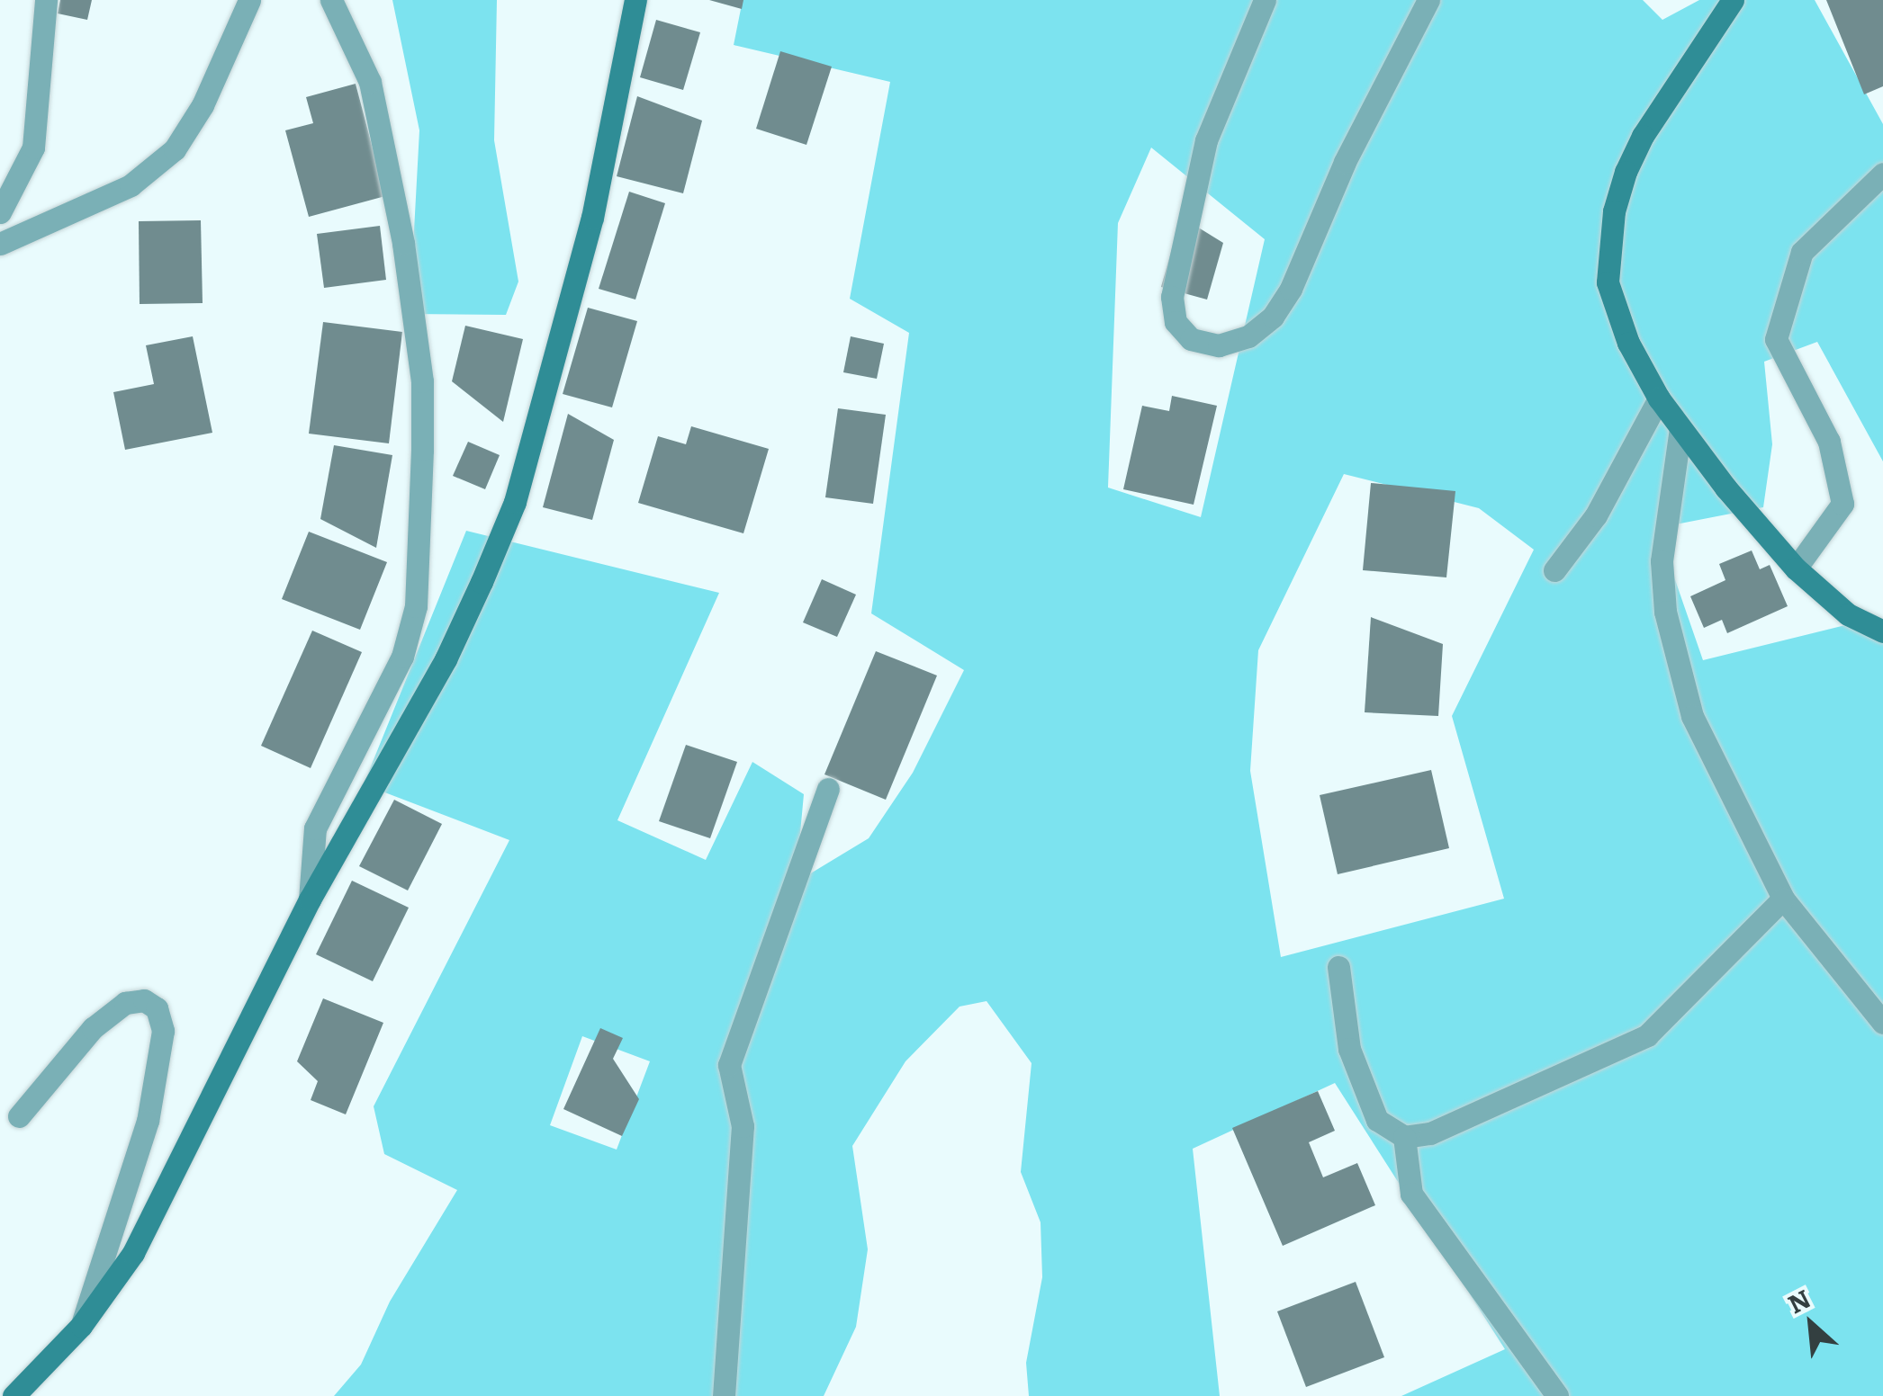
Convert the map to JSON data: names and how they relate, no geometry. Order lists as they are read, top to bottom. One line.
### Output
{"north":"top left"}
